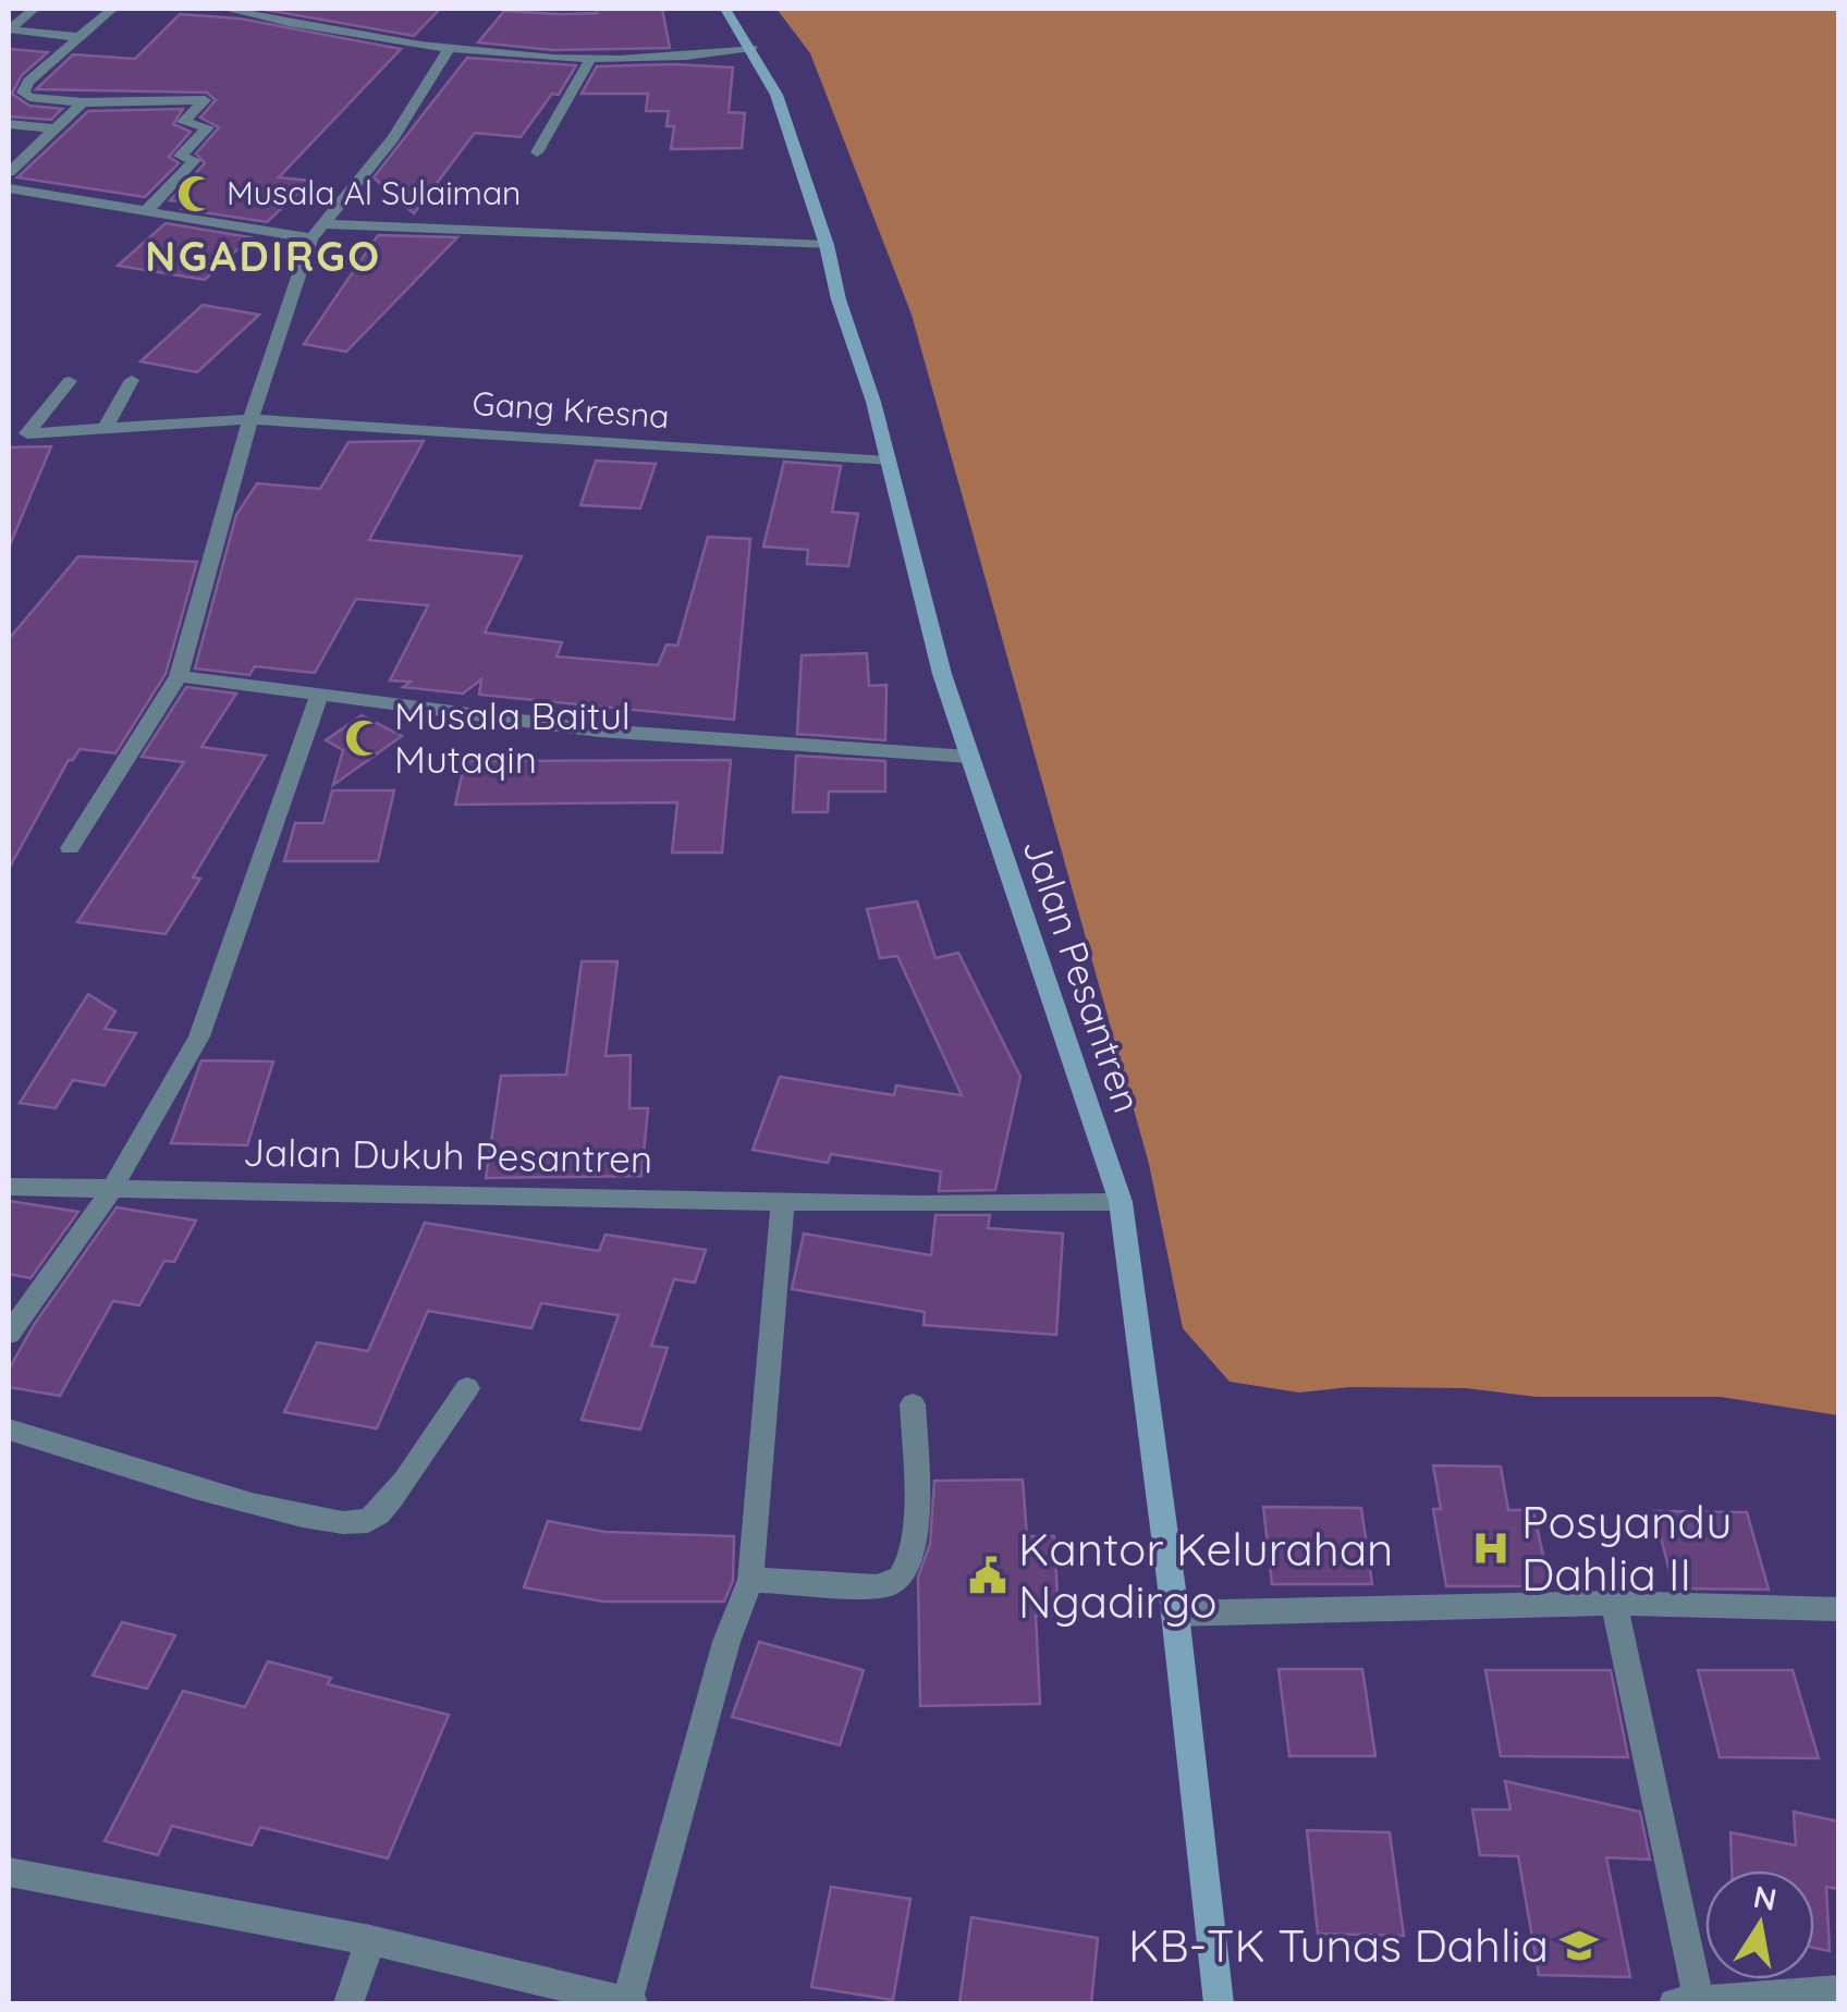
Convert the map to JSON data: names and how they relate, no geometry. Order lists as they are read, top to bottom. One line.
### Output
{"streets":{"main road":["Jalan Pesantren"],"street":["Gang Kresna","Jalan Dukuh Pesantren"]},"crossings":[["Gang Kresna","Jalan Pesantren"],["Jalan Pesantren","Jalan Dukuh Pesantren"]],"districts":["NGADIRGO"],"places":{"mosque":["Musala Al Sulaiman","Musala Baitul Mutaqin"],"hospital":["Posyandu Dahlia II"],"public building":["Kantor Kelurahan Ngadirgo"],"school or university":["KB-TK Tunas Dahlia"]},"north":"top"}
